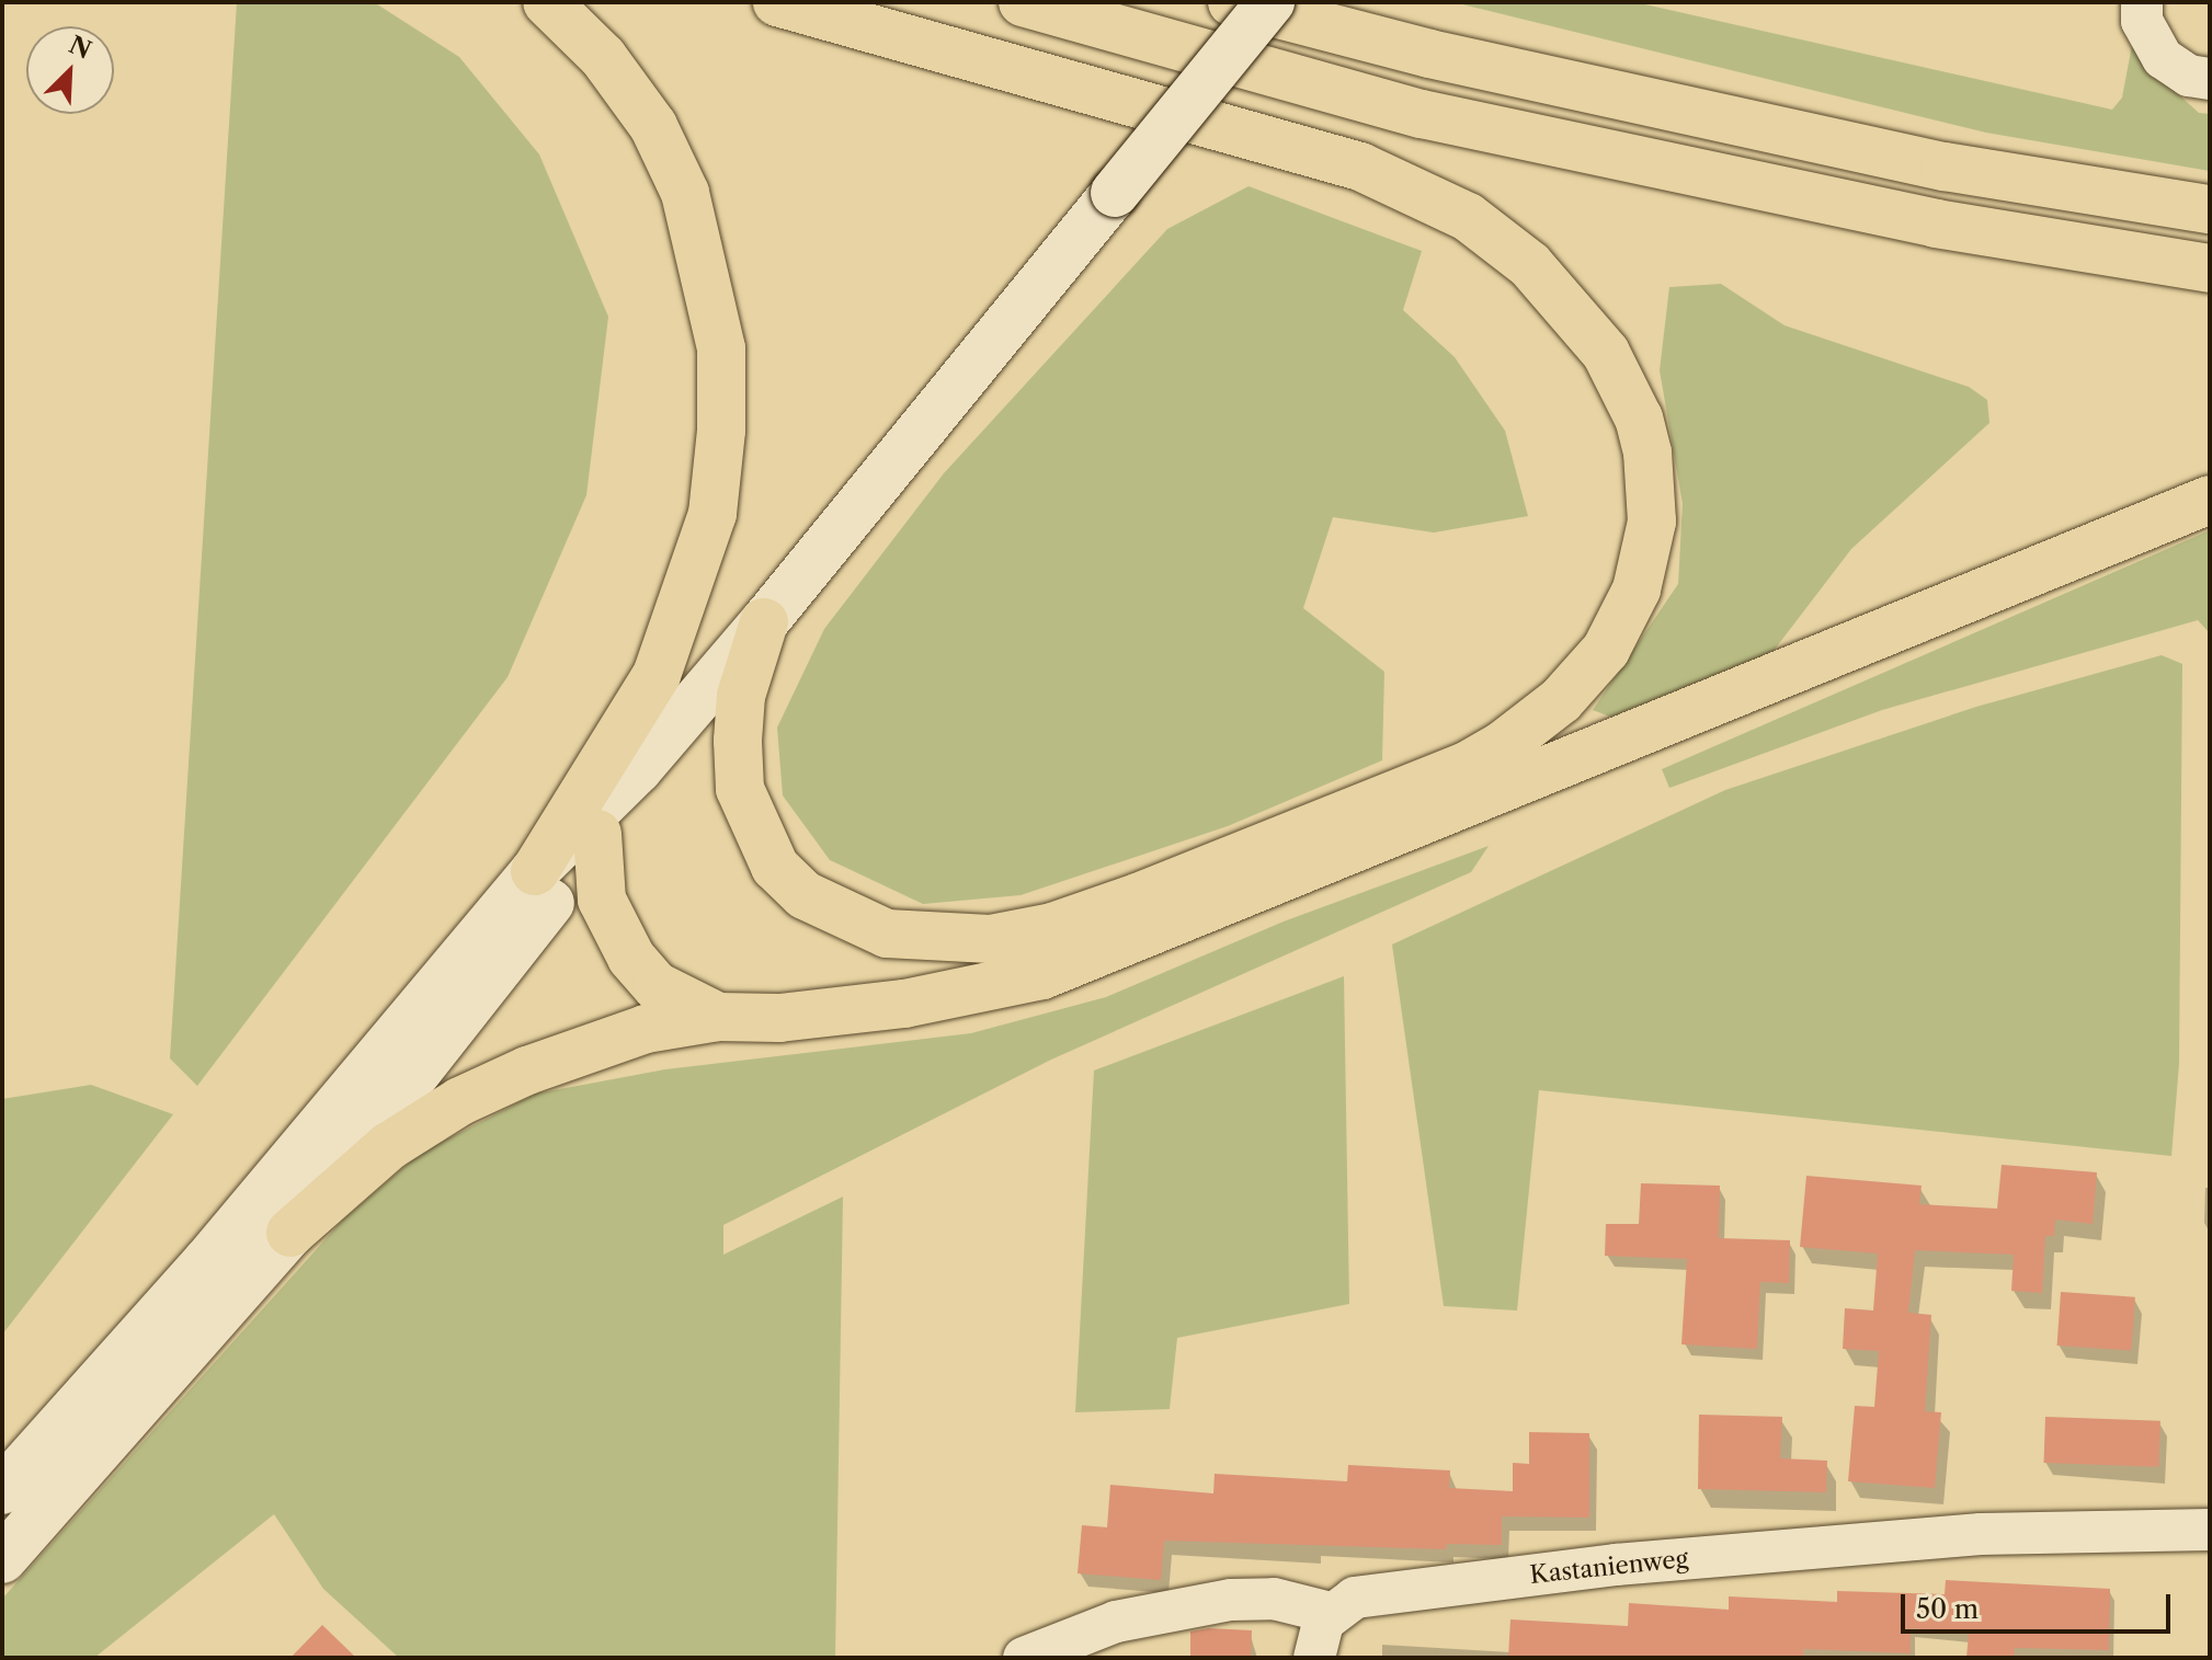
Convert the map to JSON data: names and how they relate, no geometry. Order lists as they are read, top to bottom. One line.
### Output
{"streets":{"street":["Kastanienweg"]},"scale_bar":"50 m","north":"top right"}
